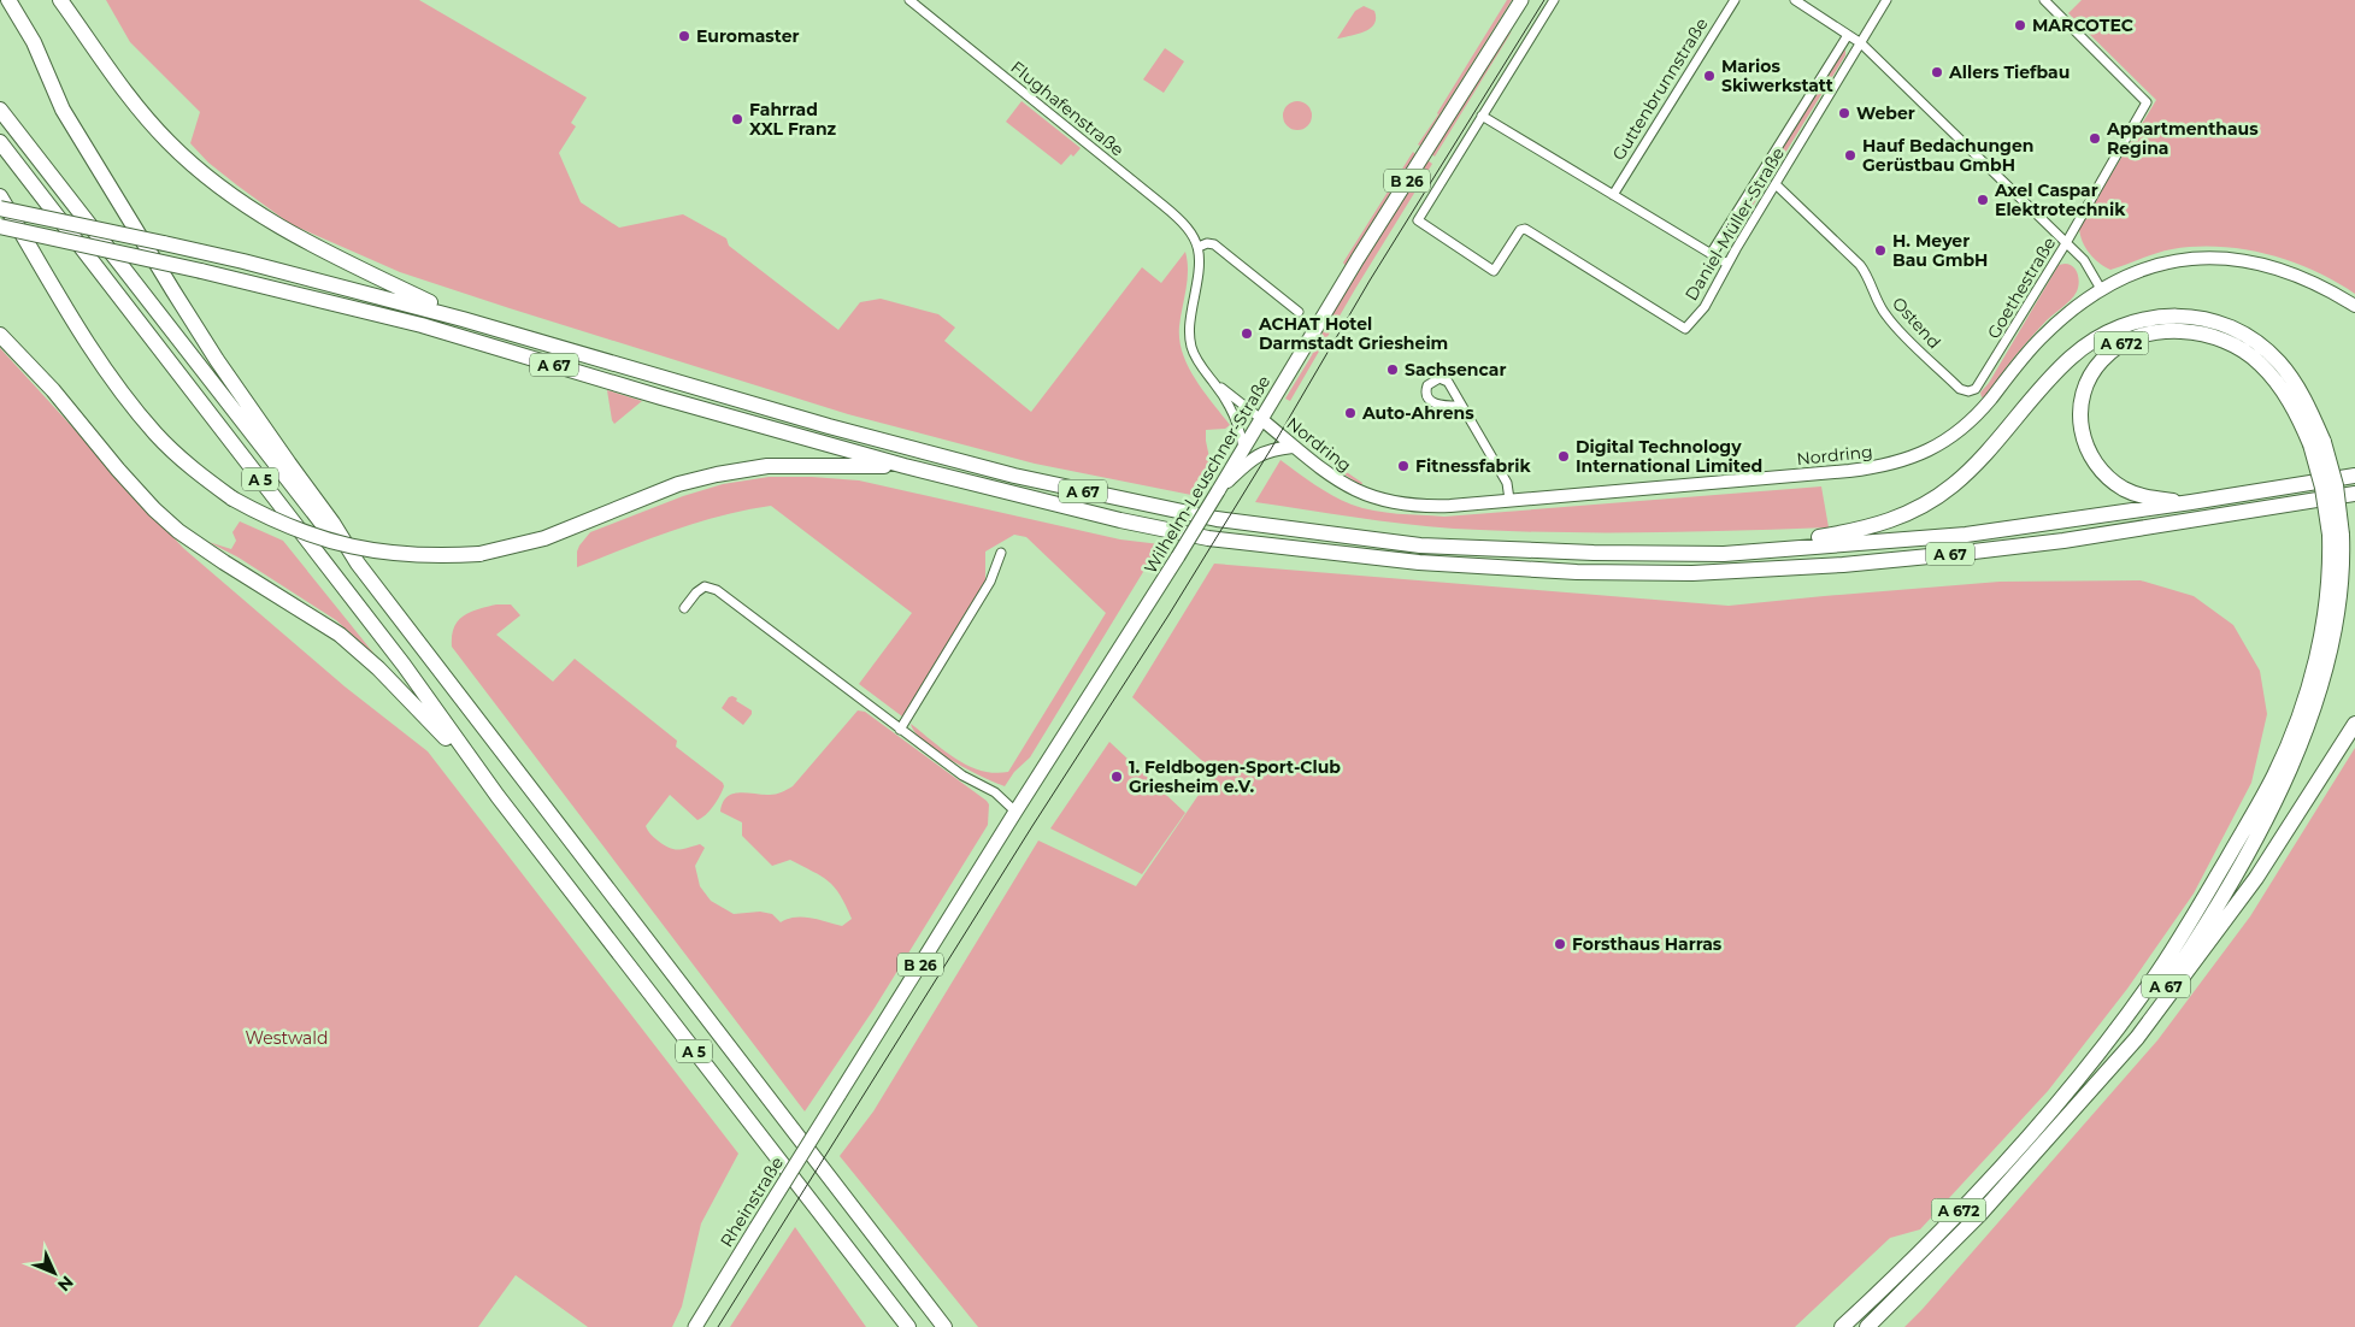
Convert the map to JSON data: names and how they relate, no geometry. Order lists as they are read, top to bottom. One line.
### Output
{"streets":{"highway":["A 672","A 67","A 5"],"main road":["B 26","Nordring","Wilhelm-Leuschner-Straße","Rheinstraße"],"street":["Guttenbrunnstraße","Flughafenstraße","Daniel-Müller-Straße","Goethestraße","Ostend"]},"crossings":[["Daniel-Müller-Straße","Ostend"],["Goethestraße","Ostend"],["A 672","A 67"],["Nordring","Wilhelm-Leuschner-Straße"],["Wilhelm-Leuschner-Straße","Rheinstraße"]],"parks":["Westwald"],"places":["MARCOTEC","Euromaster","Allers Tiefbau","Marios Skiwerkstatt","Weber","Fahrrad XXL Franz","Appartmenthaus Regina","Hauf Bedachungen Gerüstbau GmbH","Axel Caspar Elektrotechnik","H. Meyer Bau GmbH","ACHAT Hotel Darmstadt Griesheim","Sachsencar","Auto-Ahrens","Digital Technology International Limited","Fitnessfabrik","1. Feldbogen-Sport-Club Griesheim e.V.","Forsthaus Harras"],"north":"bottom right"}
